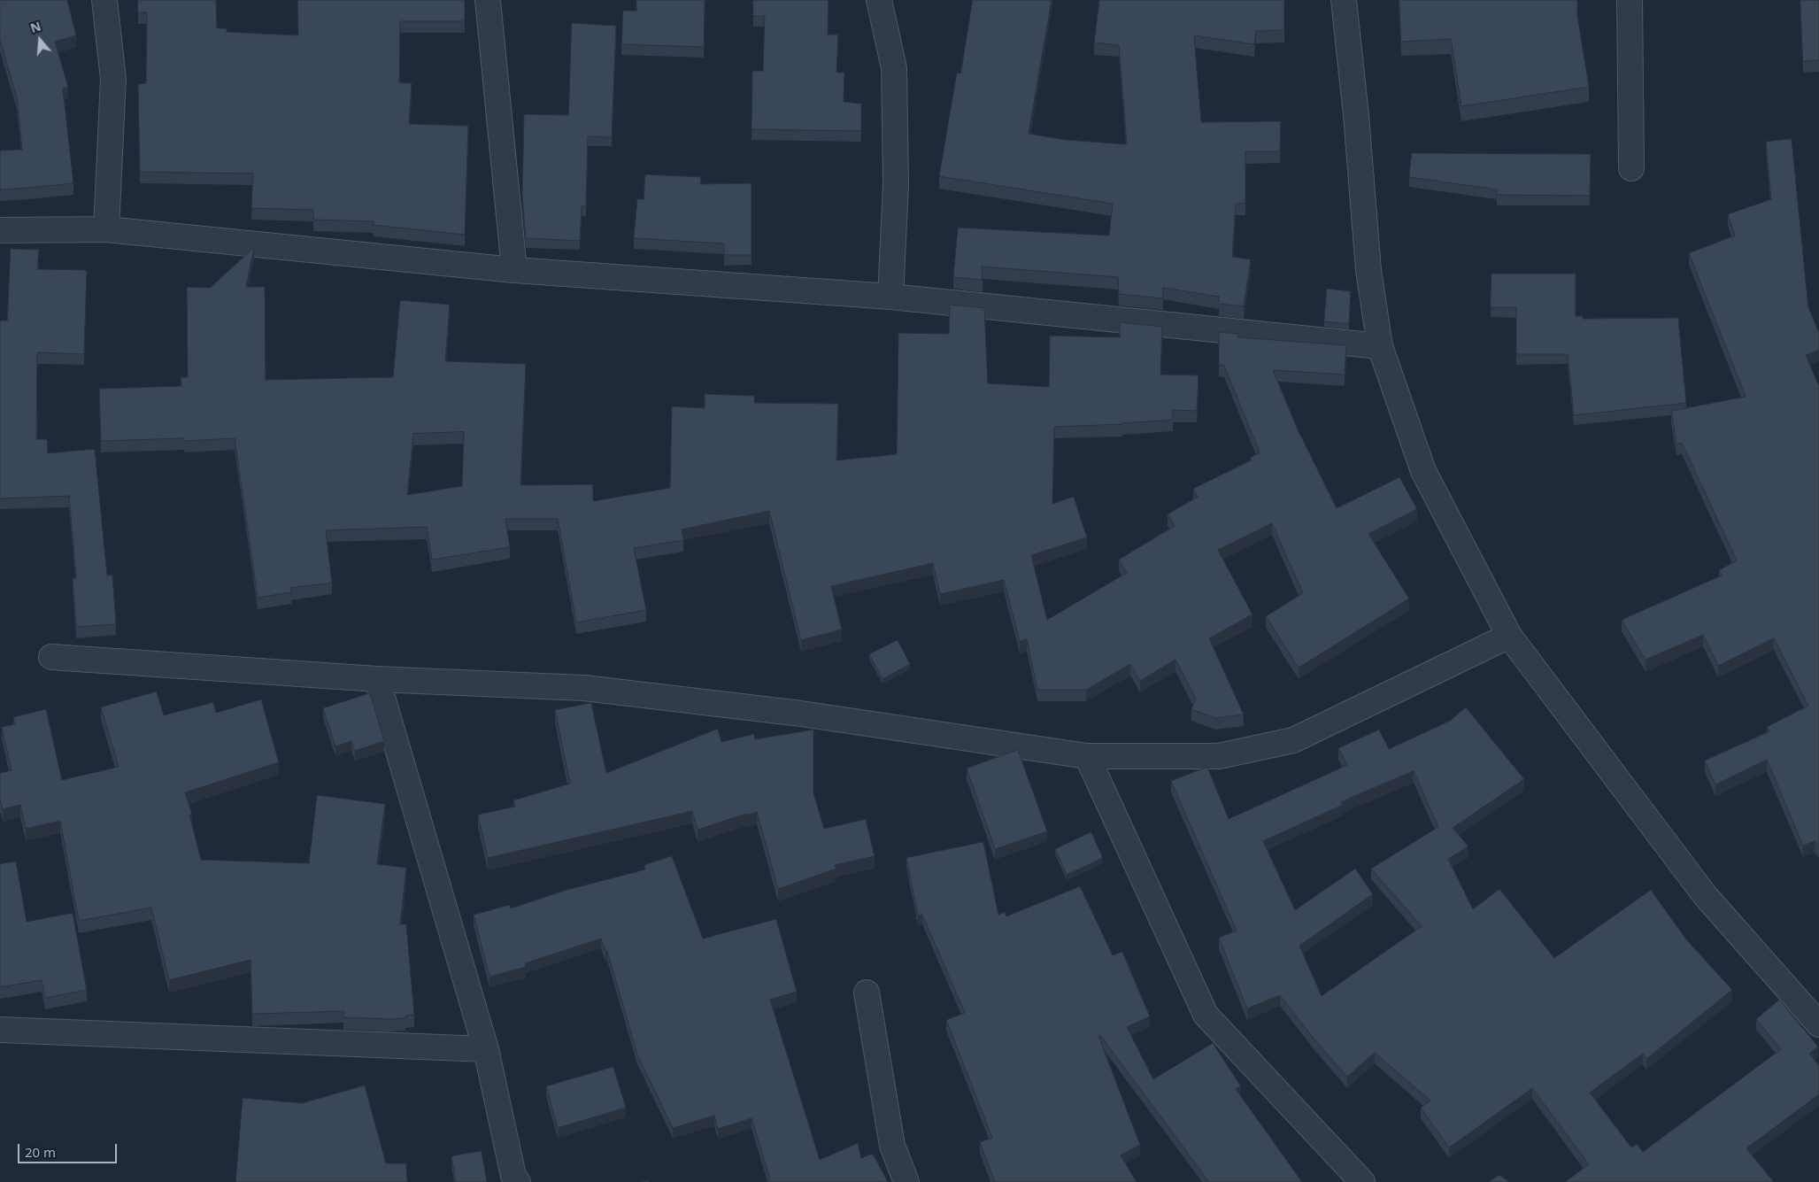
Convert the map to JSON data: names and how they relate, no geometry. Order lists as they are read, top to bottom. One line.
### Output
{"scale_bar":"20 m","north":"top"}
